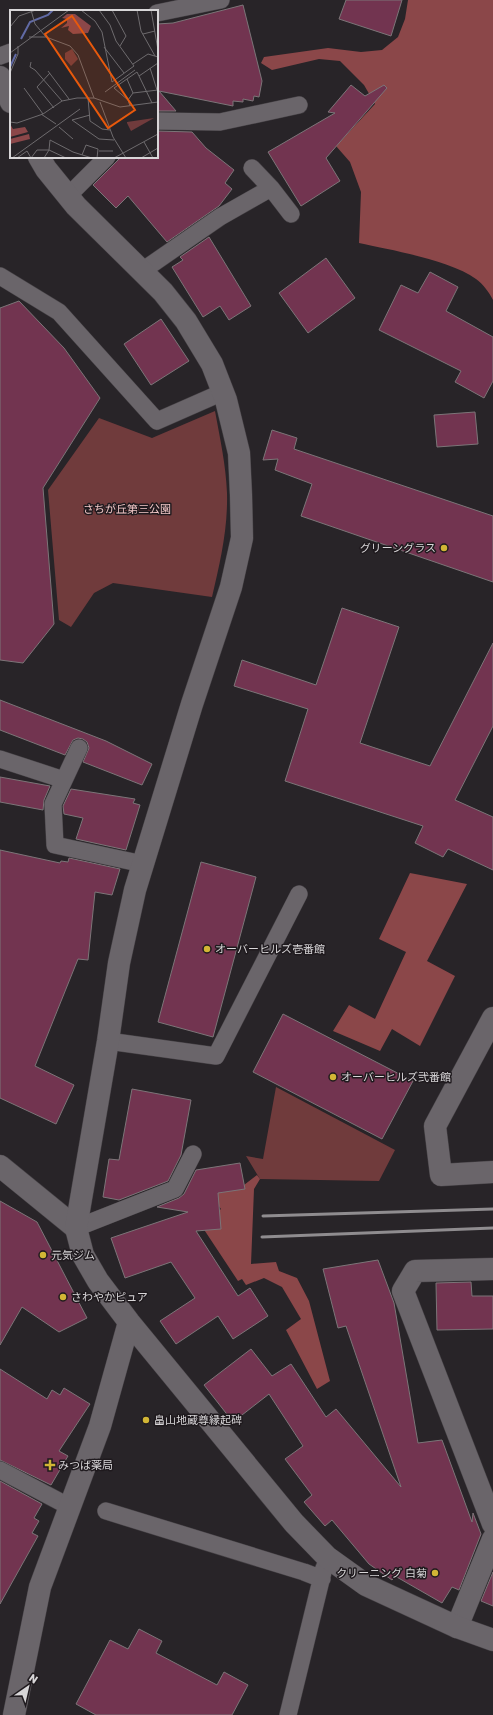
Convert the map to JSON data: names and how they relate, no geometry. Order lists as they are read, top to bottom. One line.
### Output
{"parks":["さちが丘第三公園"],"places":{"other":["グリーングラス","オーバーヒルズ壱番館","オーバーヒルズ弐番館","元気ジム","さわやかピュア","畠山地蔵尊縁起碑","クリーニング 白菊"],"health":["みつば薬局"]},"north":"top right"}
